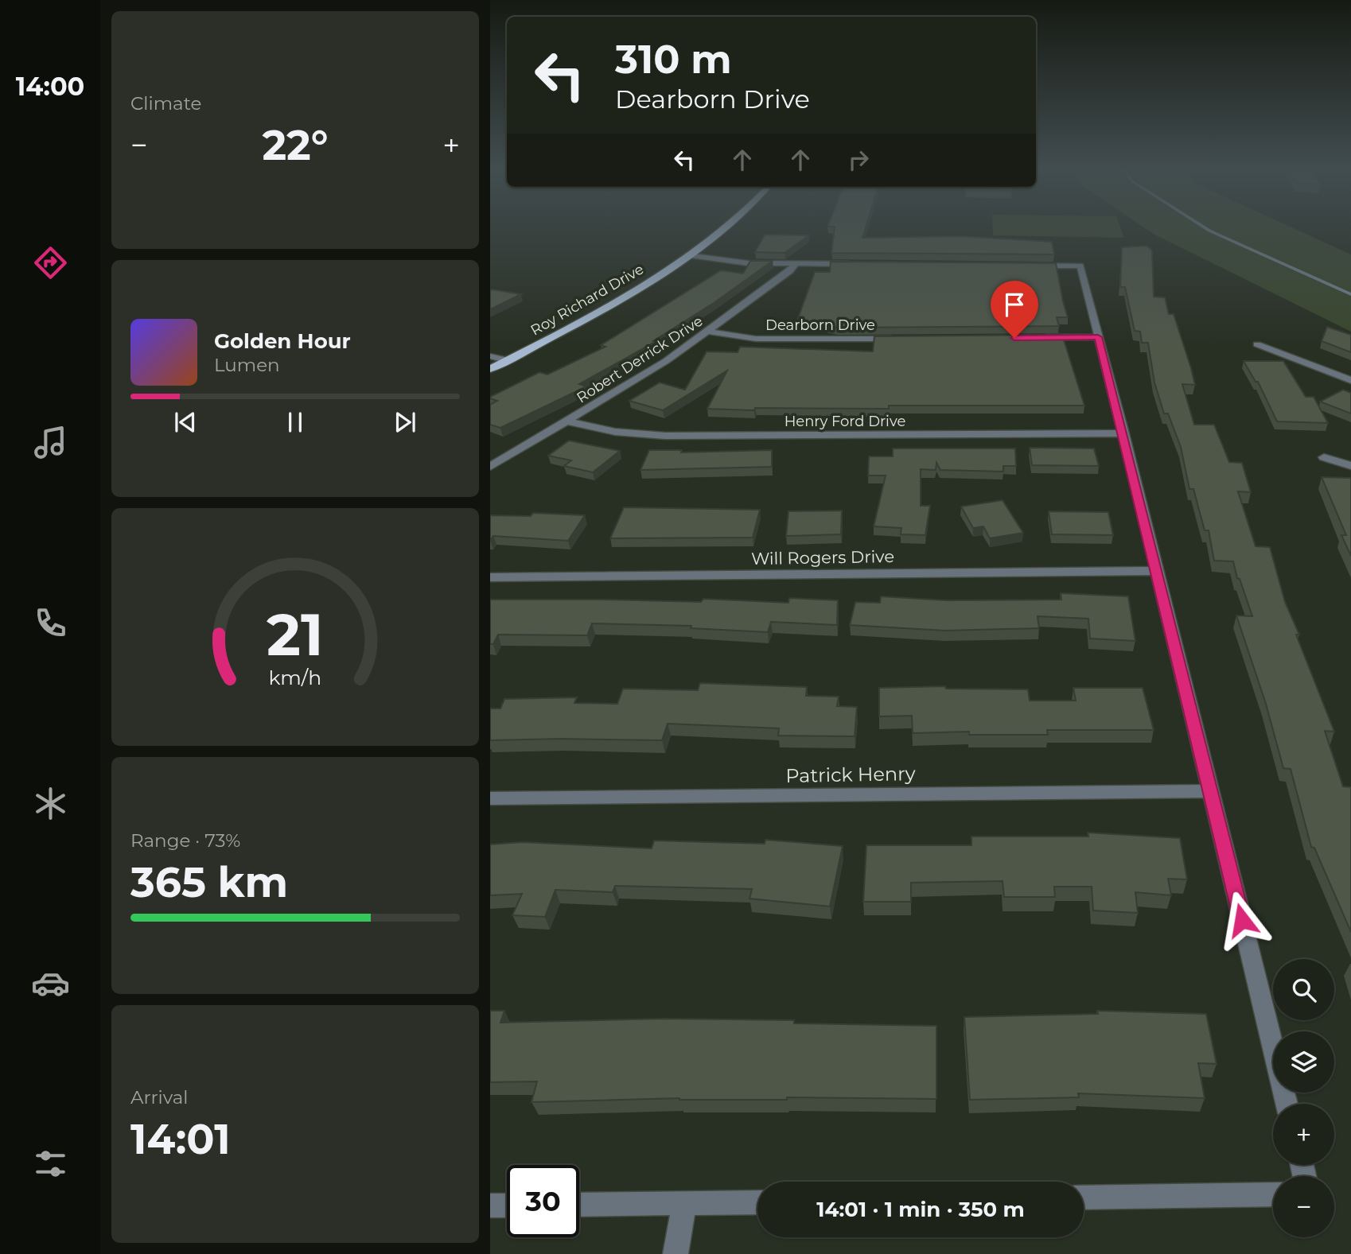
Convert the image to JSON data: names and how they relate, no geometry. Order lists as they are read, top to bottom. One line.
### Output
{"streets":{"main road":["Roy Richard Drive"],"street":["Dearborn Drive","Robert Derrick Drive","Henry Ford Drive","Will Rogers Drive","Patrick Henry"]},"crossings":[["Dearborn Drive","Robert Derrick Drive"],["Robert Derrick Drive","Henry Ford Drive"]],"page":{"tabs":"14:00","tile":["Climate",["Range · 73%","365 km"],["Arrival","14:01"]],"turn":["310 m","Dearborn Drive"],"heat":["−","22°","+"],"song":["Golden Hour","Lumen"],"map_buttons":["+","−"],"limit":"30","trip":"14:01 · 1 min · 350 m","gauge":["21","km/h"]}}
